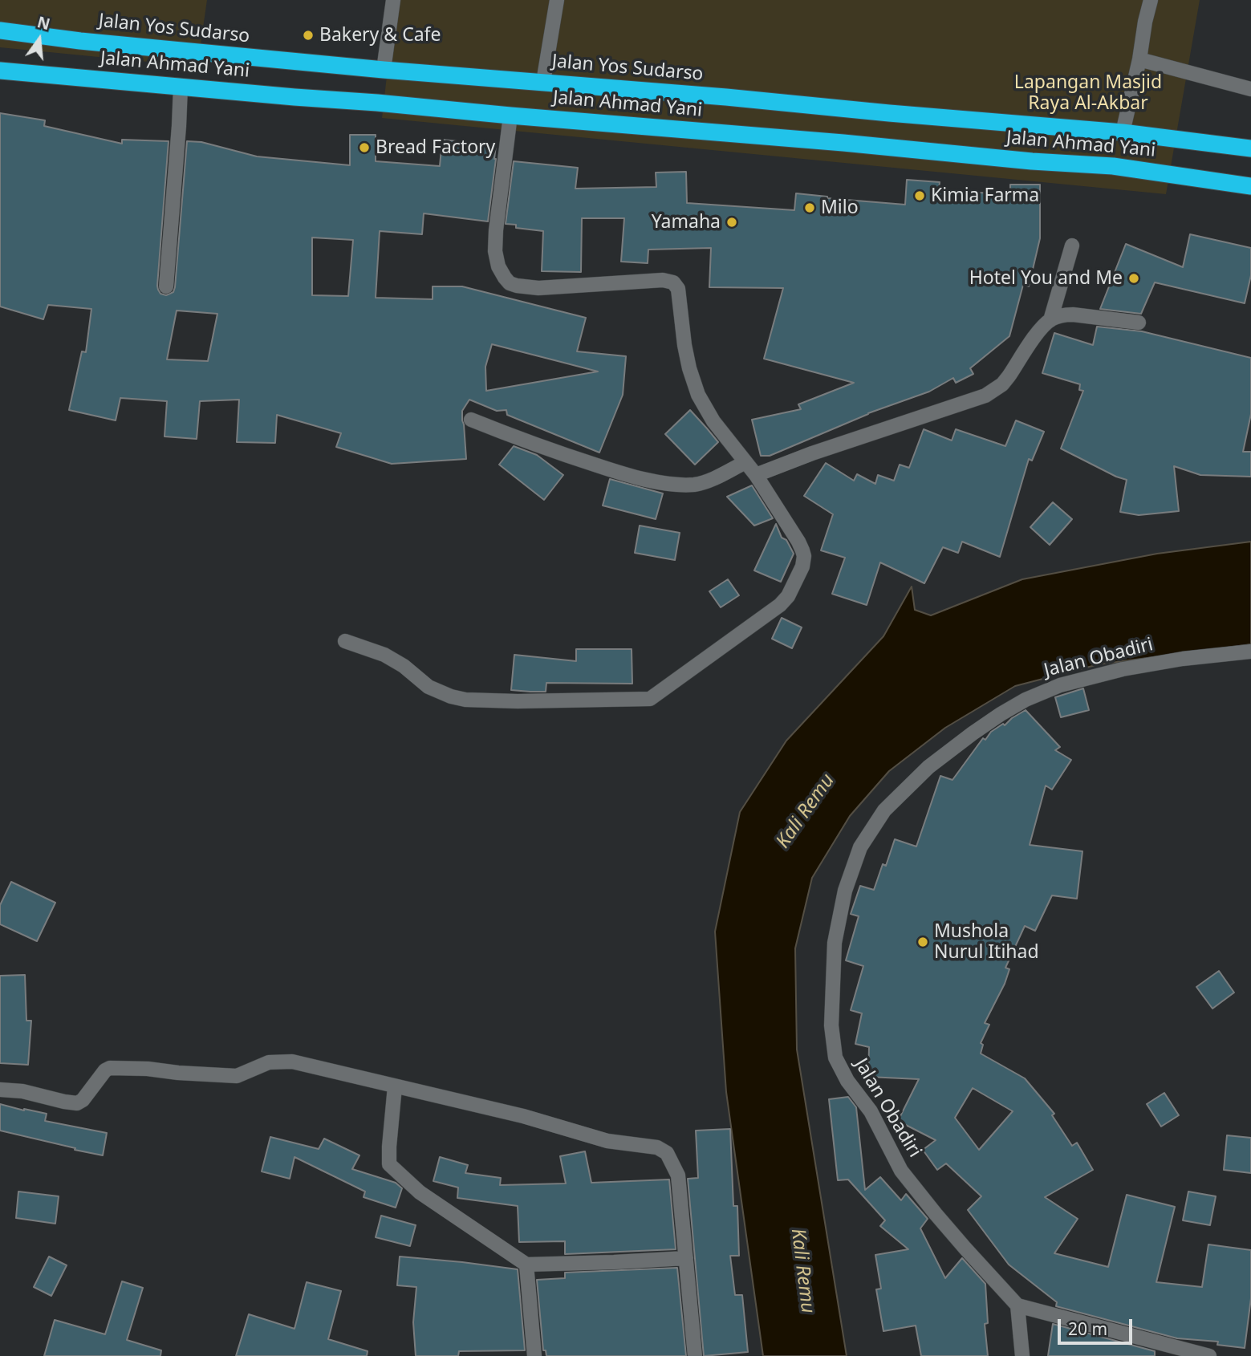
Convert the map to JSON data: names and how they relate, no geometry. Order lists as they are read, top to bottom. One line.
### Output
{"streets":{"highway":["Jalan Yos Sudarso","Jalan Ahmad Yani"],"street":["Jalan Obadiri"]},"water":["Kali Remu"],"parks":["Lapangan Masjid Raya Al-Akbar"],"places":["Bakery & Cafe","Bread Factory","Kimia Farma","Milo","Yamaha","Hotel You and Me","Mushola Nurul Itihad"],"scale_bar":"20 m","north":"top"}
